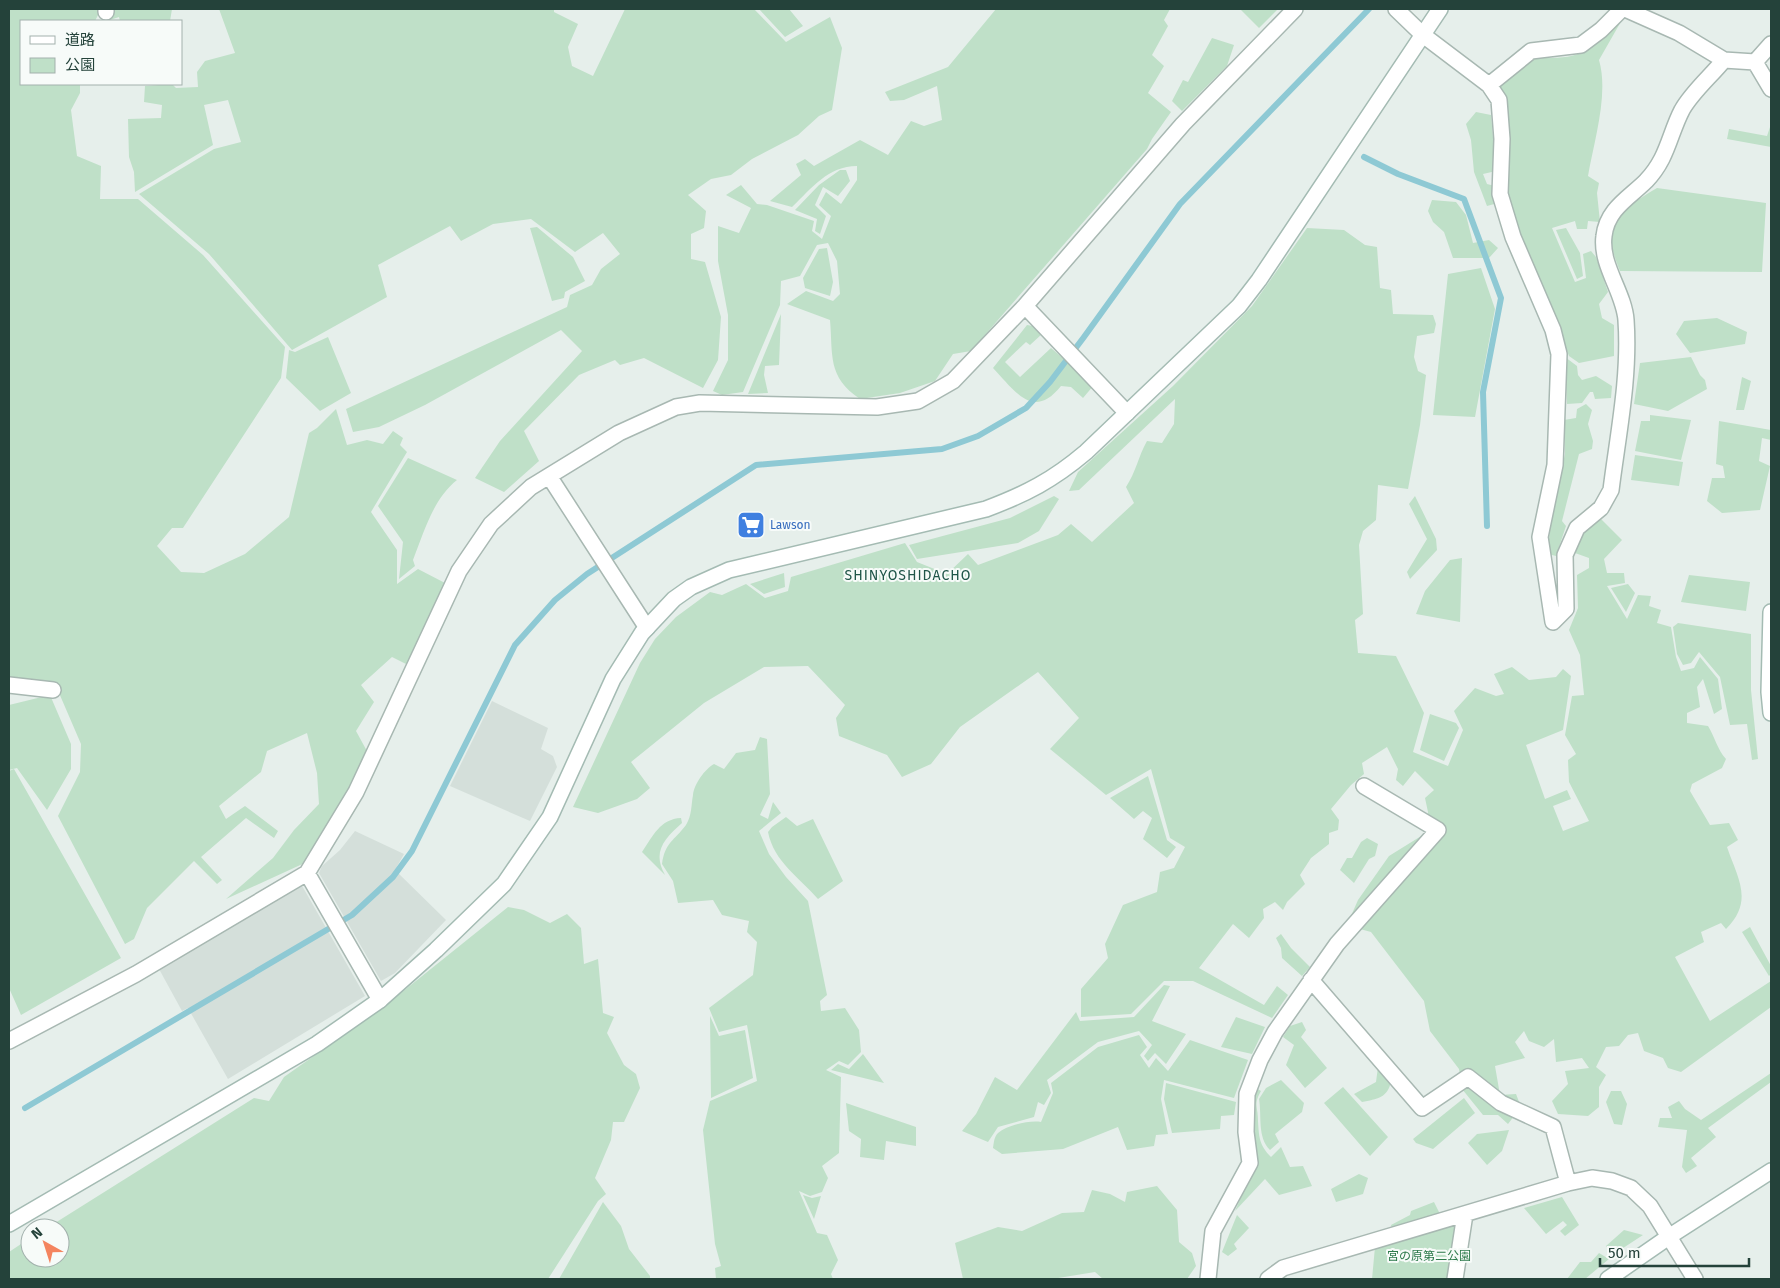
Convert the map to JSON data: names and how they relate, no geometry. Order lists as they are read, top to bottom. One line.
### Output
{"districts":["SHINYOSHIDACHO"],"parks":["宮の原第二公園"],"places":{"supermarket":["Lawson"]},"legend":["道路","公園"],"scale_bar":"50 m","north":"top left"}
